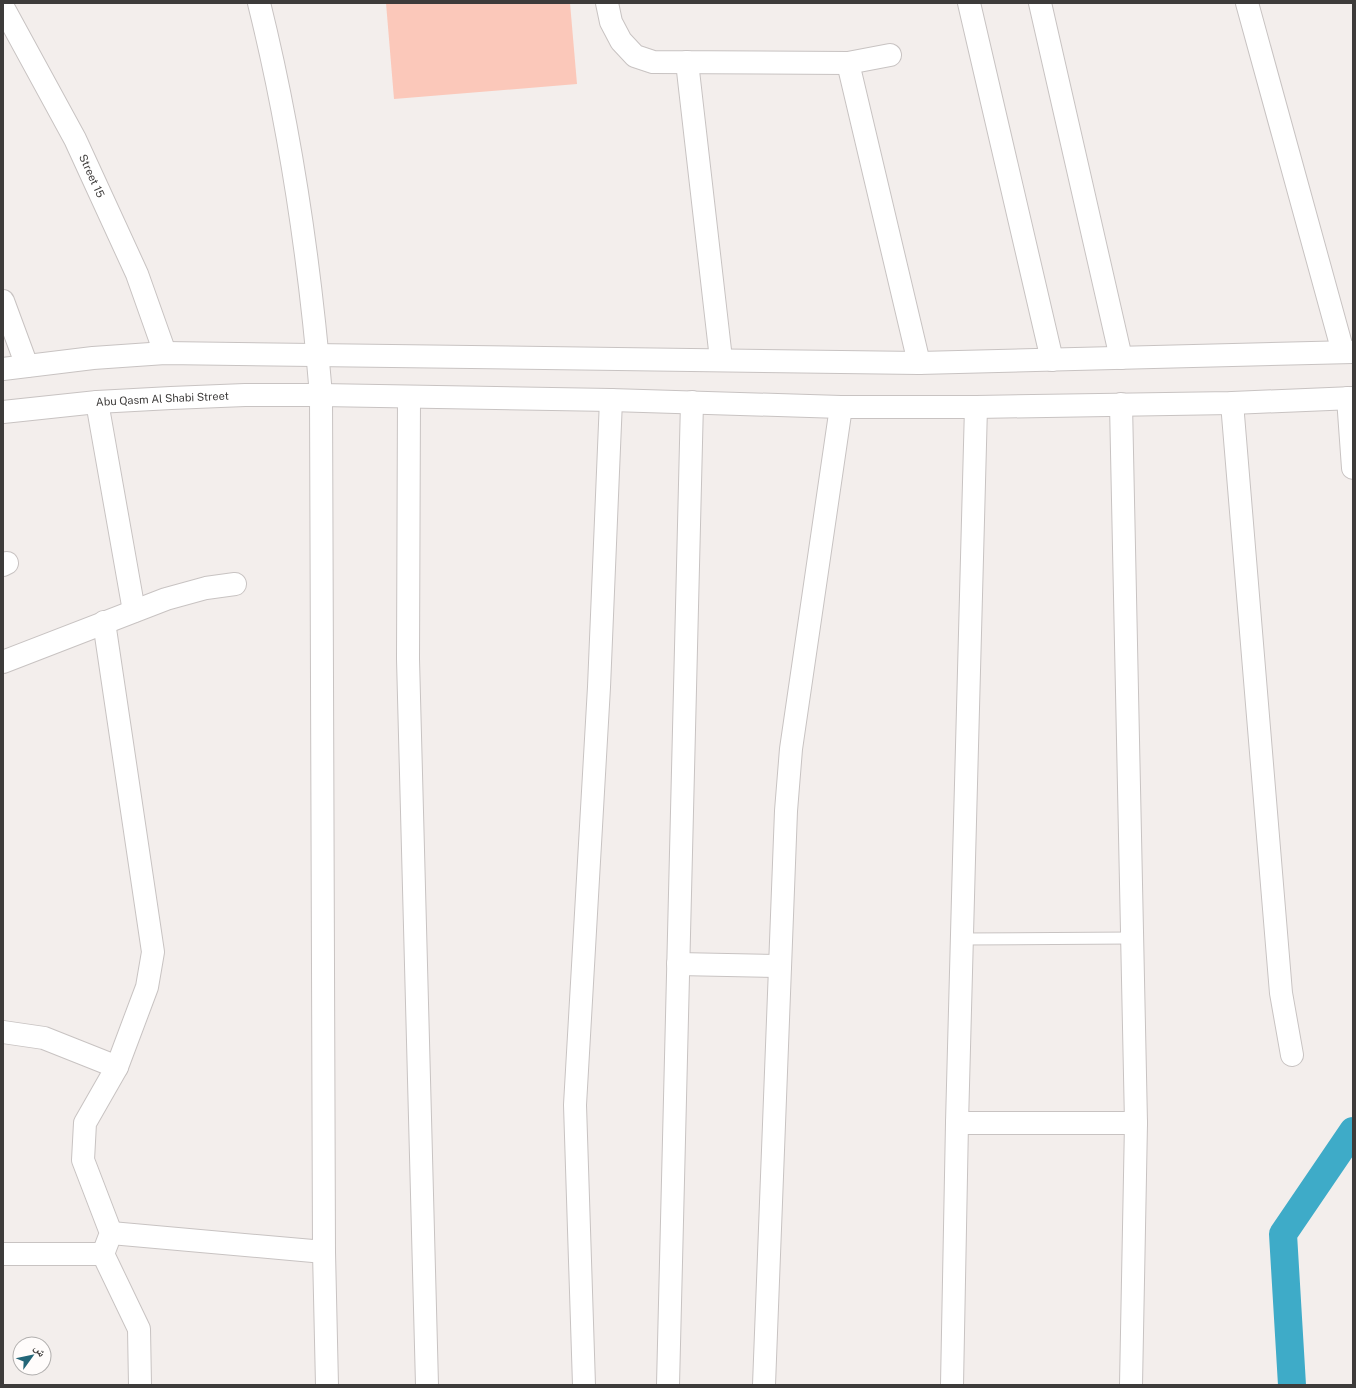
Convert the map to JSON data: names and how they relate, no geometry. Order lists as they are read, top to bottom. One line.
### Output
{"streets":{"street":["Street 15","Abu Qasm Al Shabi Street"]},"north":"top right"}
